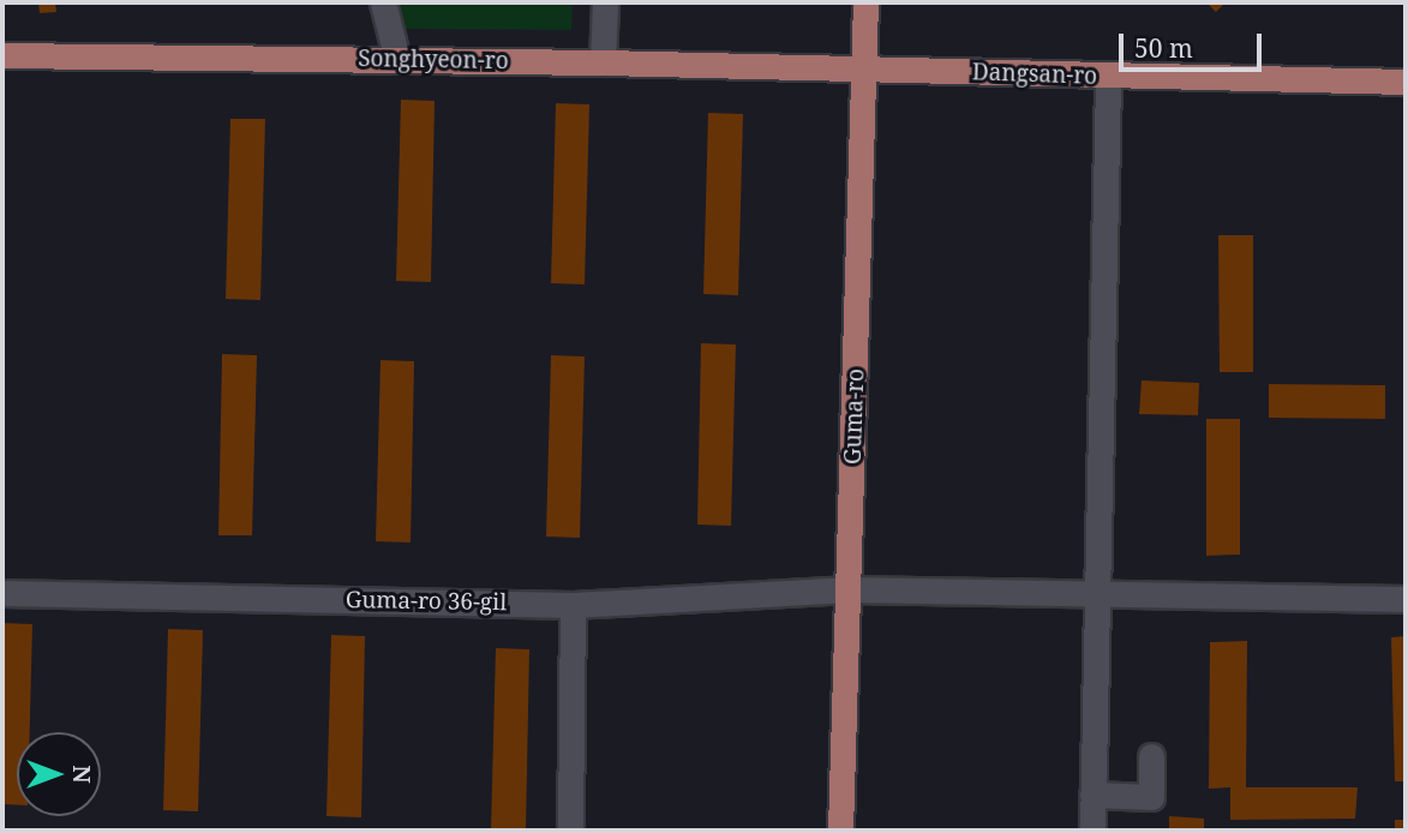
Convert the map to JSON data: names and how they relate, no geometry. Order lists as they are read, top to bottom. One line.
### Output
{"streets":{"main road":["Songhyeon-ro","Dangsan-ro","Guma-ro"],"street":["Guma-ro 36-gil"]},"crossings":[["Songhyeon-ro","Dangsan-ro"],["Songhyeon-ro","Guma-ro"],["Dangsan-ro","Guma-ro"],["Guma-ro","Guma-ro 36-gil"]],"scale_bar":"50 m","north":"right"}
